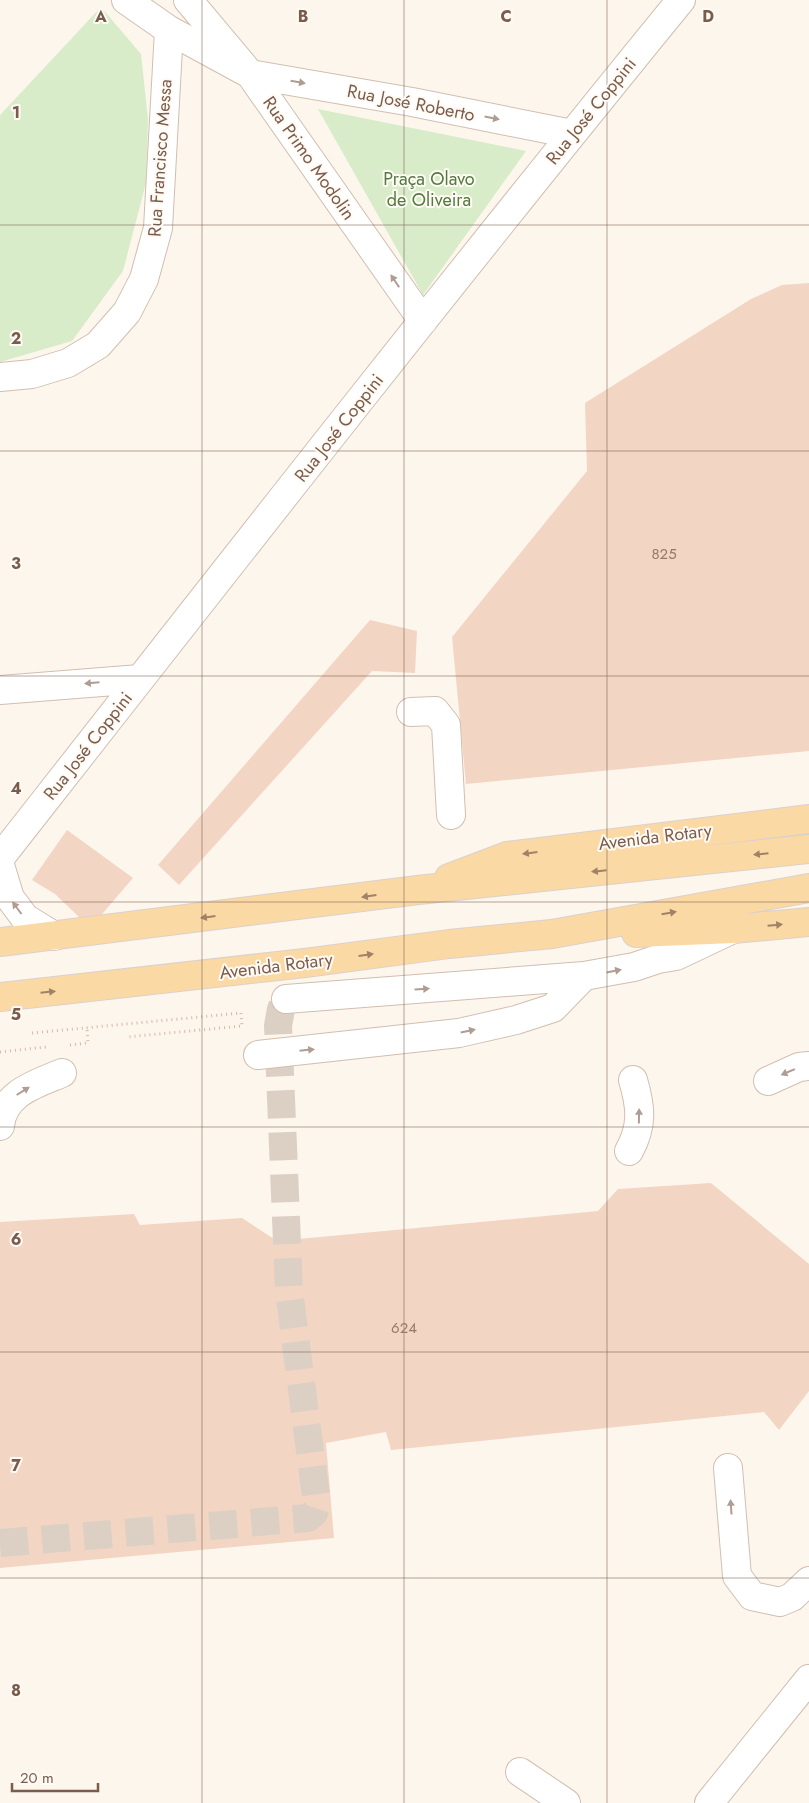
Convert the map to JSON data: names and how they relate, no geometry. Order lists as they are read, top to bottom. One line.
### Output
{"streets":{"main road":["Avenida Rotary"],"street":["Rua José Roberto","Rua José Coppini","Rua Francisco Messa","Rua Primo Modolin"]},"crossings":[["Rua José Roberto","Rua José Coppini"],["Rua José Roberto","Rua Primo Modolin"],["Rua José Coppini","Rua Primo Modolin"]],"one_way":["Rua José Roberto","Rua Primo Modolin"],"parks":["Praça Olavo de Oliveira"],"house_numbers":["825","624"],"scale_bar":"20 m","grid":{"columns":["A","B","C","D"],"rows":["1","2","3","4","5","6","7","8"]}}
